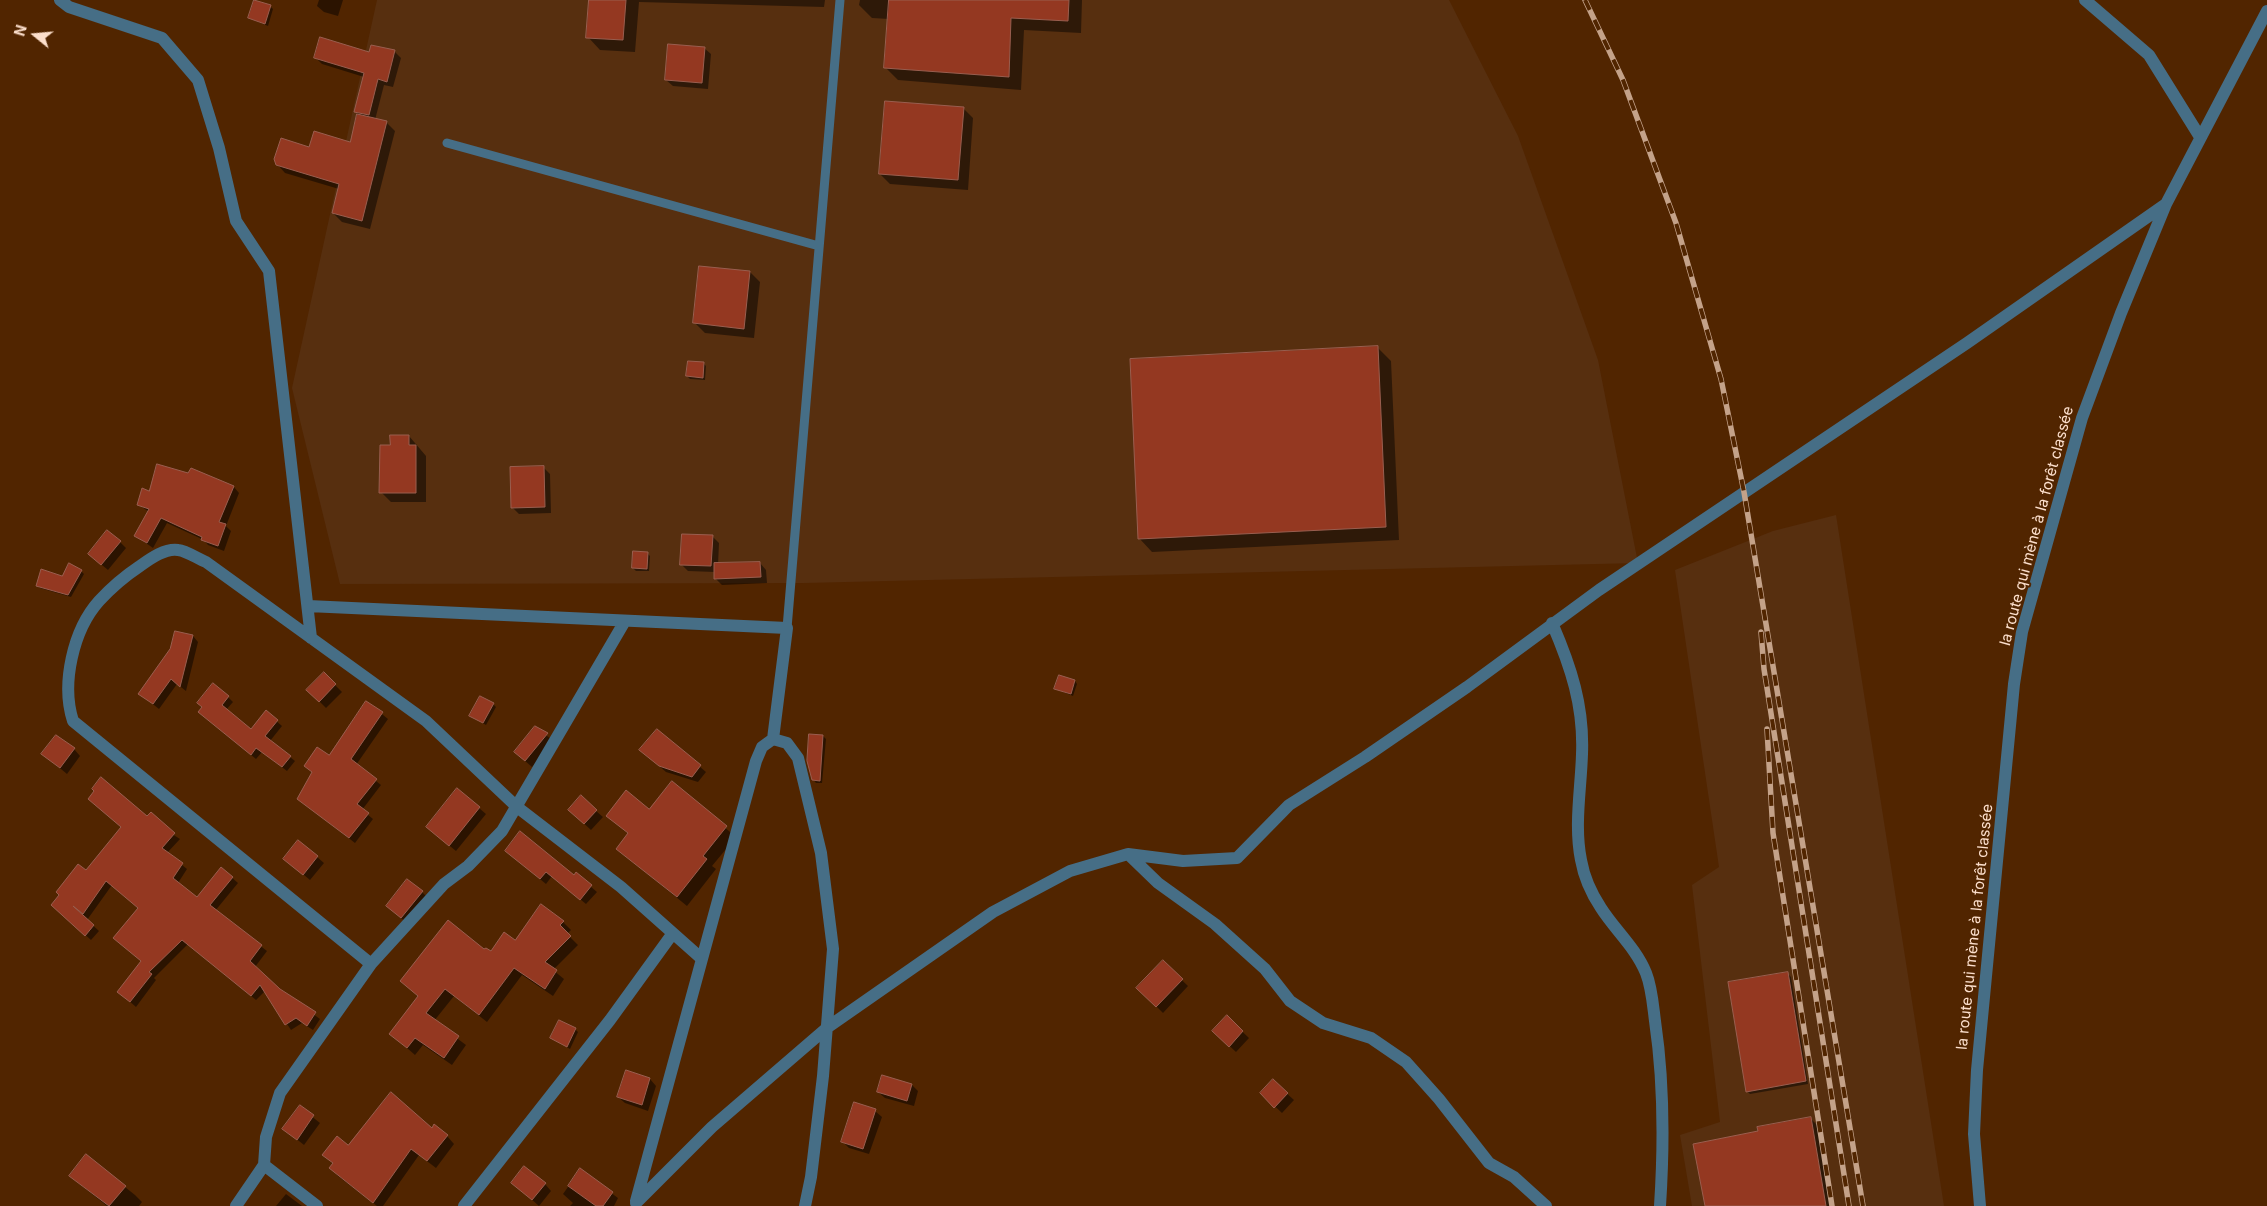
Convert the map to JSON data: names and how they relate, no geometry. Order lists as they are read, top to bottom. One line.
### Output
{"streets":{"street":["la route qui mène à la forêt classée"]},"north":"left"}
